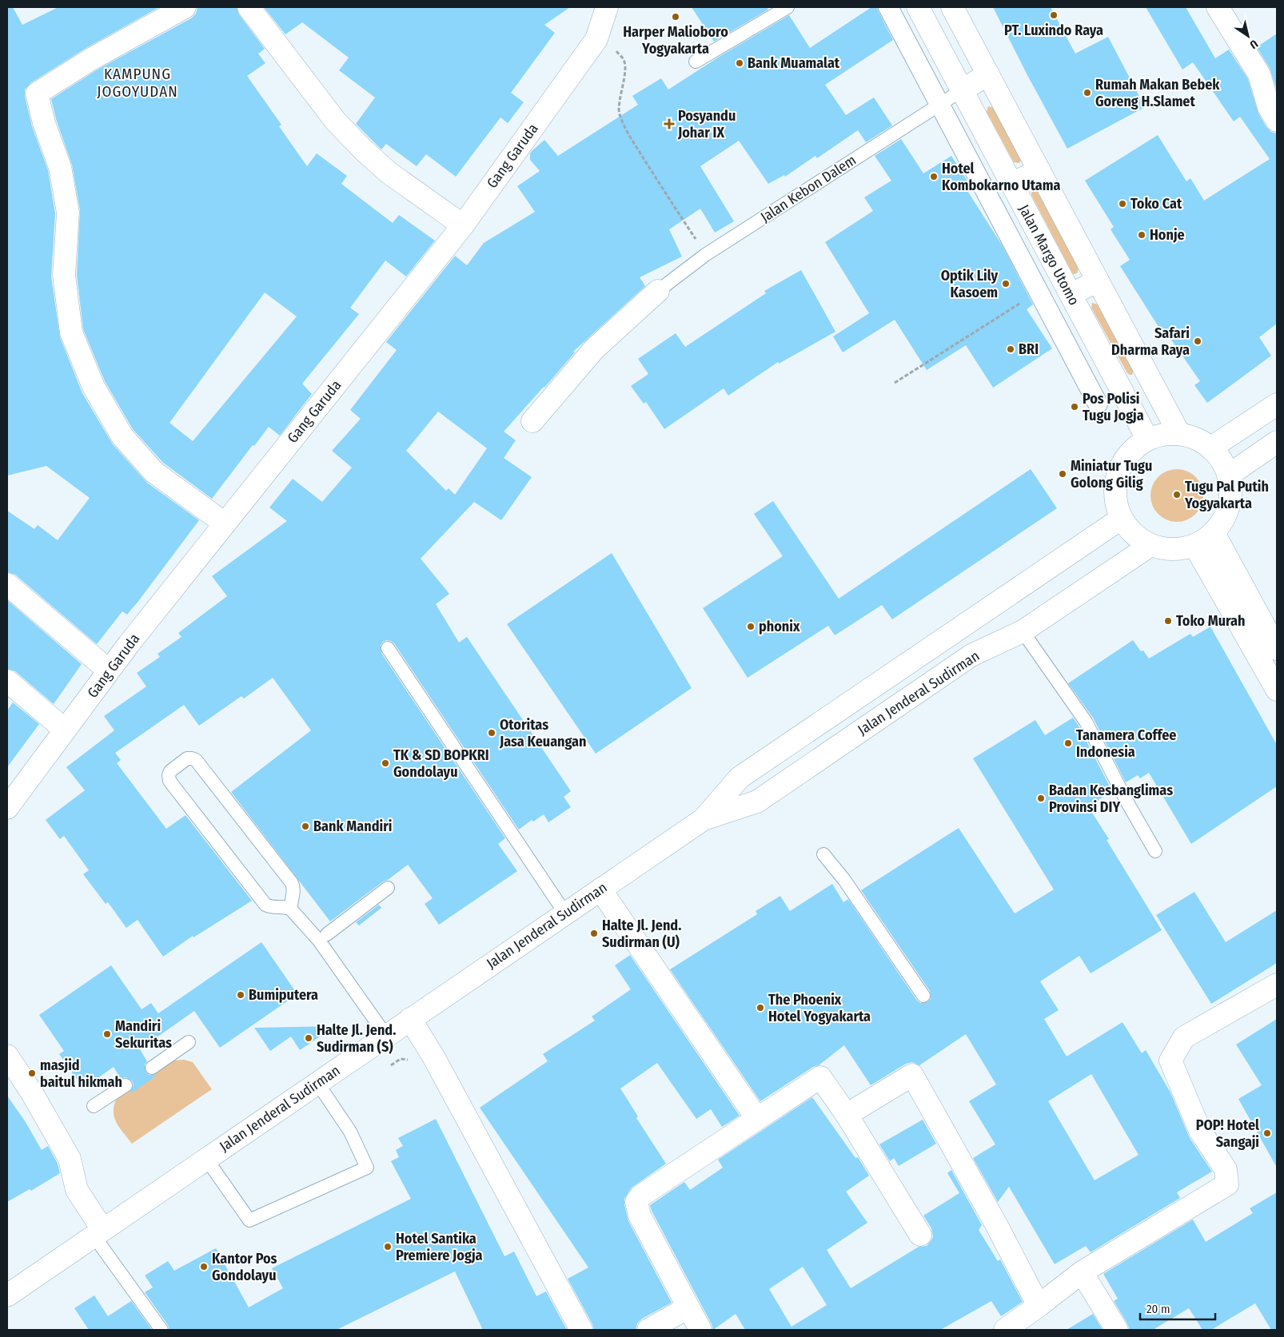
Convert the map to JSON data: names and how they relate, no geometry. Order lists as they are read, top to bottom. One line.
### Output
{"streets":{"street":["Gang Garuda","Jalan Margo Utomo","Jalan Jenderal Sudirman"],"lane":["Jalan Kebon Dalem"]},"crossings":[["Jalan Kebon Dalem","Jalan Margo Utomo"],["Jalan Margo Utomo","Jalan Jenderal Sudirman"]],"districts":["KAMPUNG JOGOYUDAN"],"places":{"other":["PT. Luxindo Raya","Harper Malioboro Yogyakarta","Bank Muamalat","Rumah Makan Bebek Goreng H.Slamet","Hotel Kombokarno Utama","Toko Cat","Honje","Optik Lily Kasoem","Safari Dharma Raya","BRI","Pos Polisi Tugu Jogja","Miniatur Tugu Golong Gilig","Tugu Pal Putih Yogyakarta","Toko Murah","phonix","Otoritas Jasa Keuangan","Tanamera Coffee Indonesia","TK & SD BOPKRI Gondolayu","Badan Kesbanglimas Provinsi DIY","Bank Mandiri","Halte Jl. Jend. Sudirman (U)","Bumiputera","The Phoenix Hotel Yogyakarta","Mandiri Sekuritas","Halte Jl. Jend. Sudirman (S)","masjid baitul hikmah","POP! Hotel Sangaji","Hotel Santika Premiere Jogja","Kantor Pos Gondolayu"],"health":["Posyandu Johar IX"]},"scale_bar":"20 m","north":"bottom right"}
